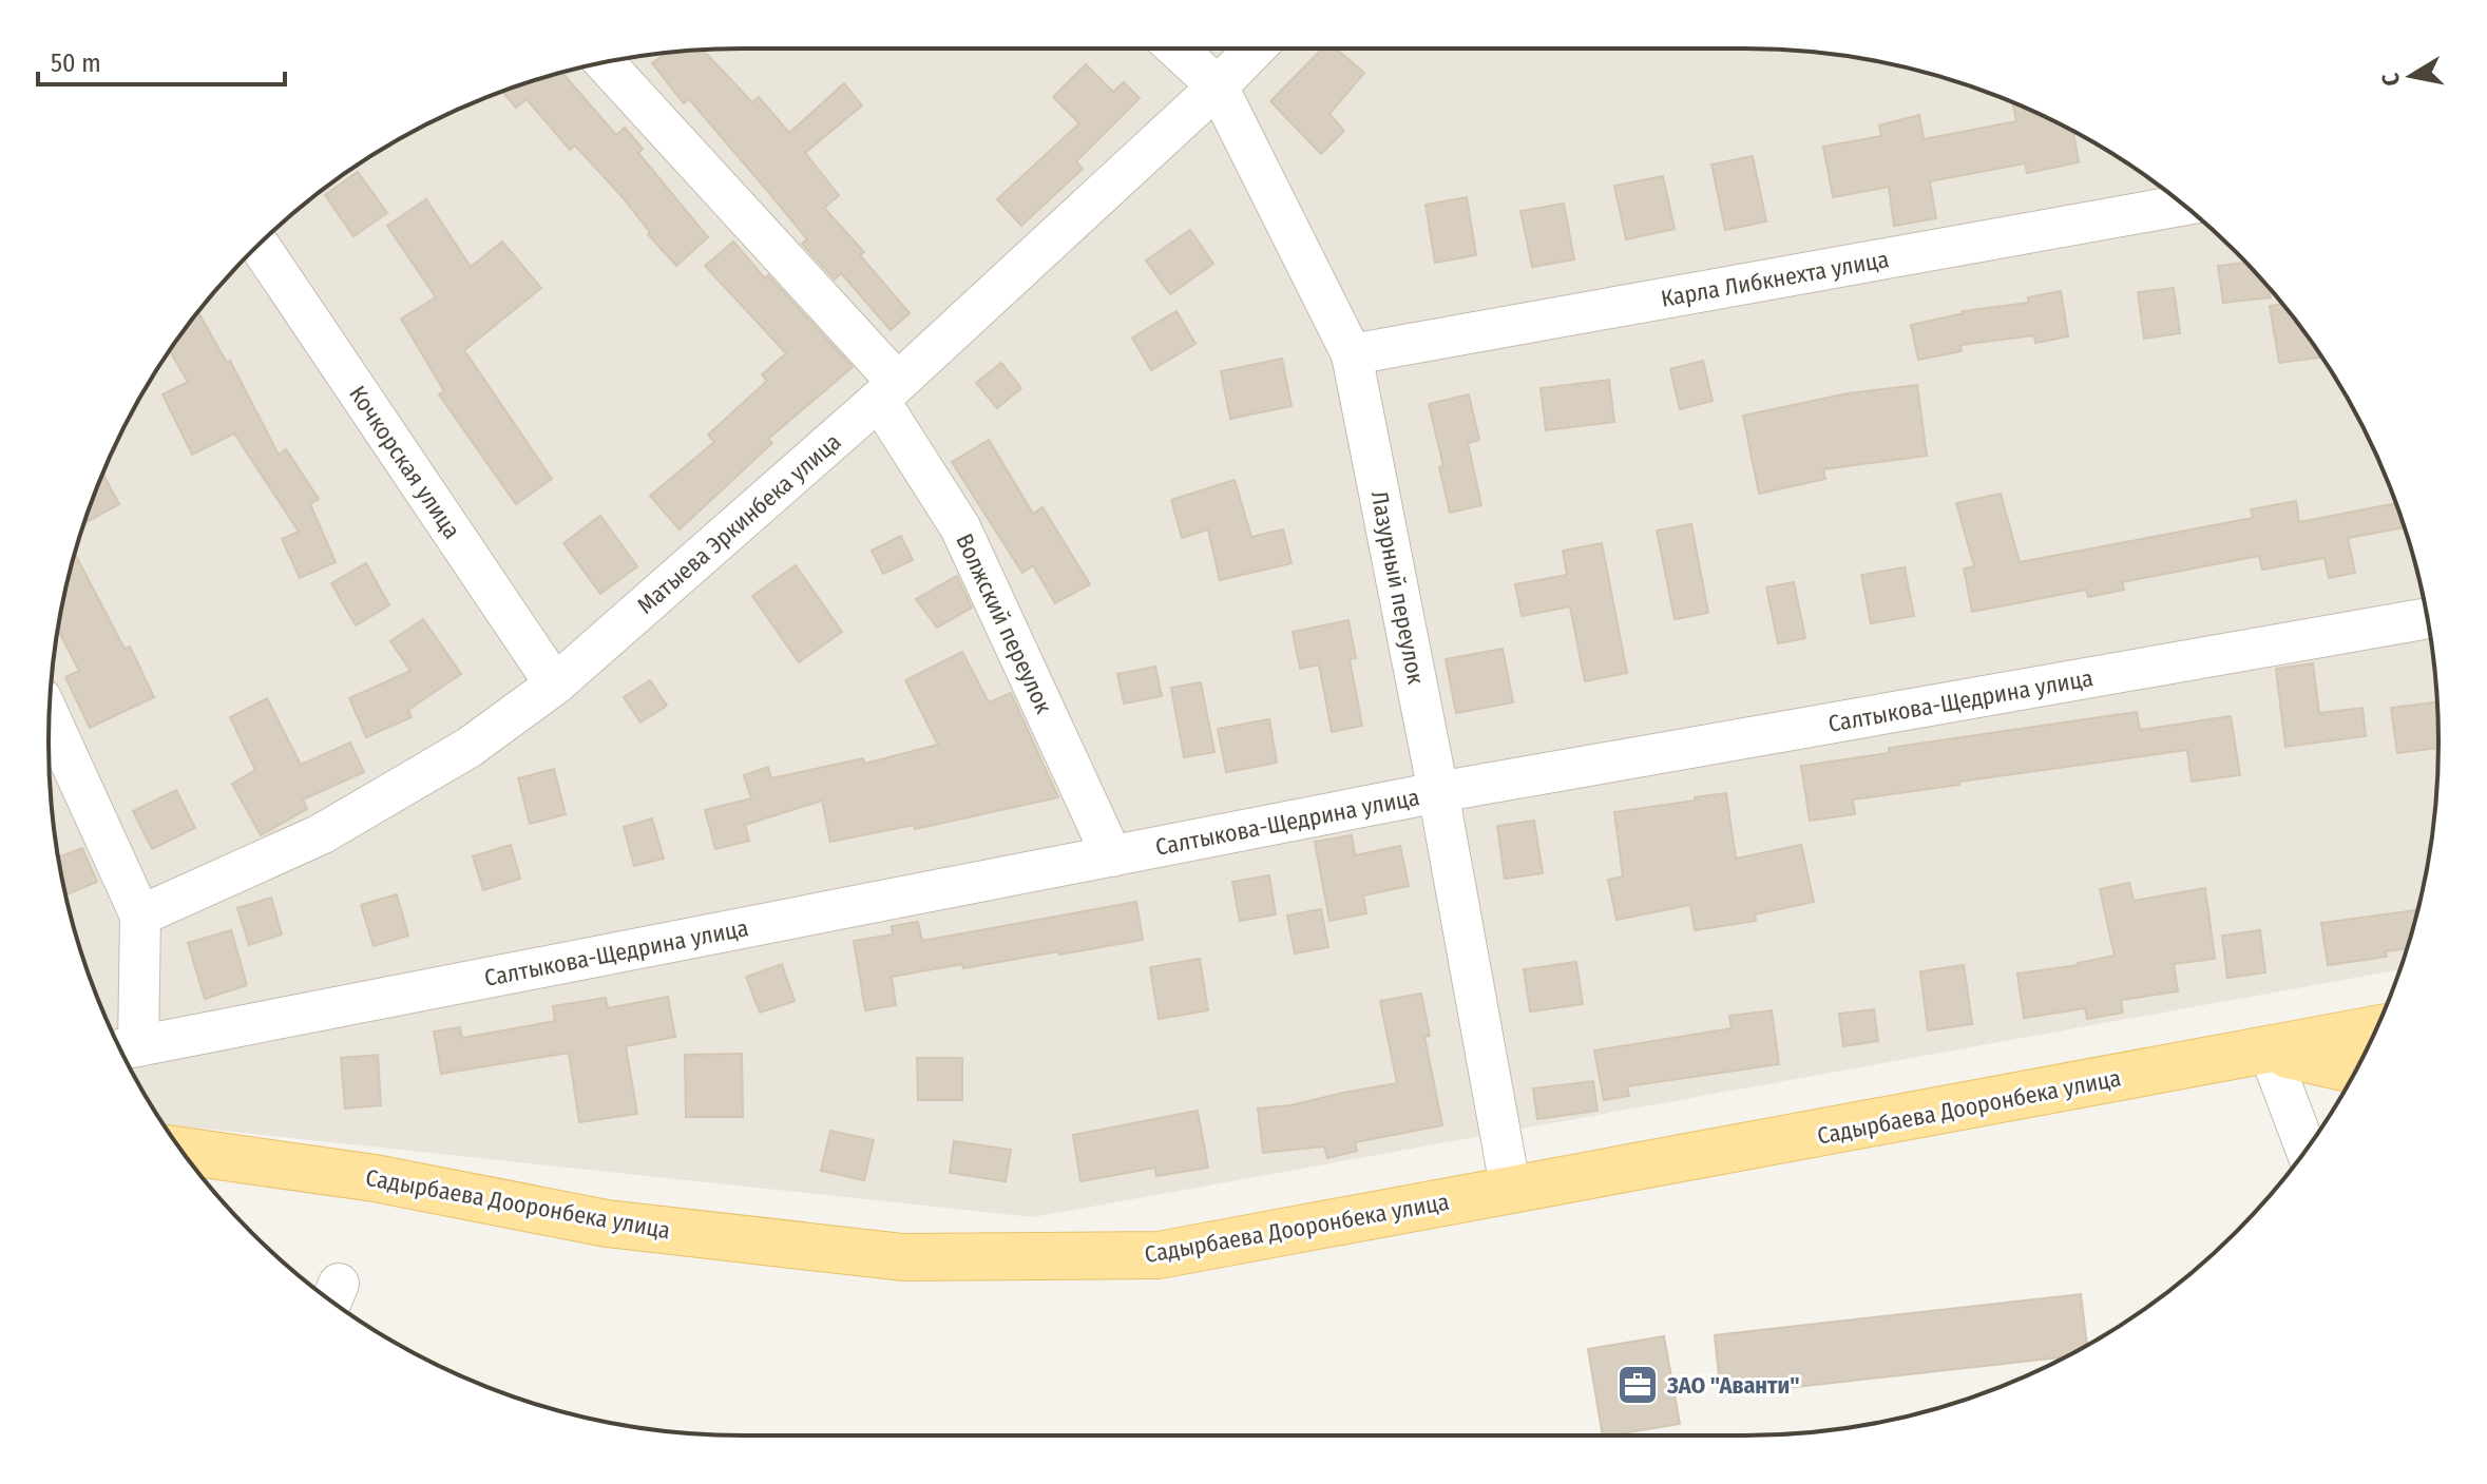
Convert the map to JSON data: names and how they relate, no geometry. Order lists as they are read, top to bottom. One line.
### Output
{"streets":{"main road":["Садырбаева Дооронбека улица"],"street":["Карла Либкнехта улица","Кочкорская улица","Матыева Эркинбека улица","Лазурный переулок","Волжский переулок","Салтыкова-Щедрина улица"]},"crossings":[["Карла Либкнехта улица","Лазурный переулок"],["Кочкорская улица","Матыева Эркинбека улица"],["Матыева Эркинбека улица","Лазурный переулок"],["Матыева Эркинбека улица","Волжский переулок"],["Лазурный переулок","Салтыкова-Щедрина улица"],["Лазурный переулок","Садырбаева Дооронбека улица"],["Волжский переулок","Салтыкова-Щедрина улица"]],"places":{"office":["ЗАО \"Аванти\""]},"scale_bar":"50 m","north":"left"}
